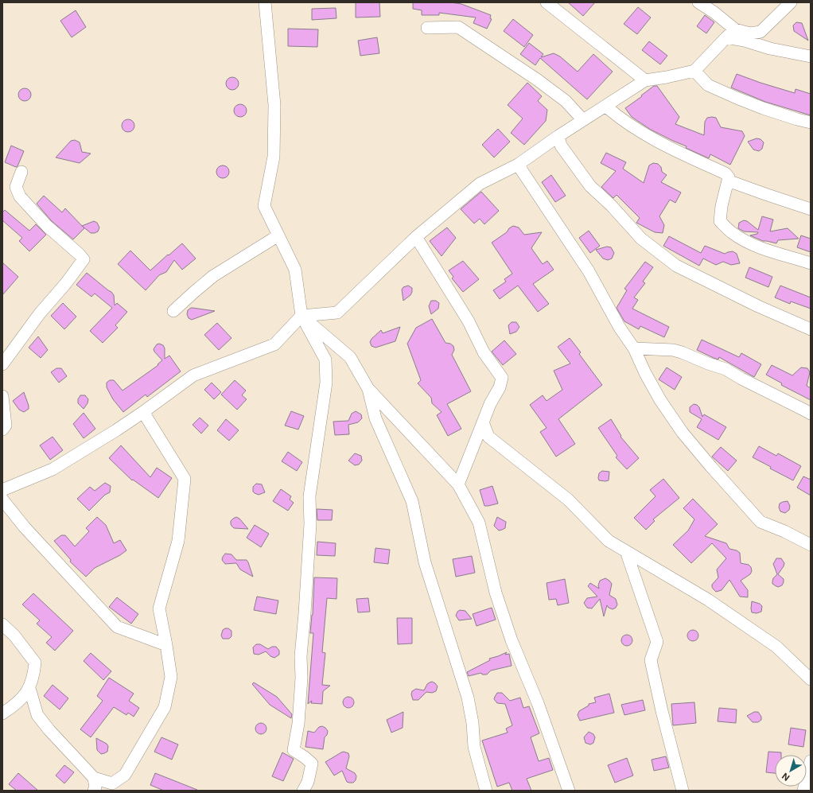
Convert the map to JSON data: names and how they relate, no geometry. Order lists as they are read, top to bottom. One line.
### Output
{"north":"bottom left"}
